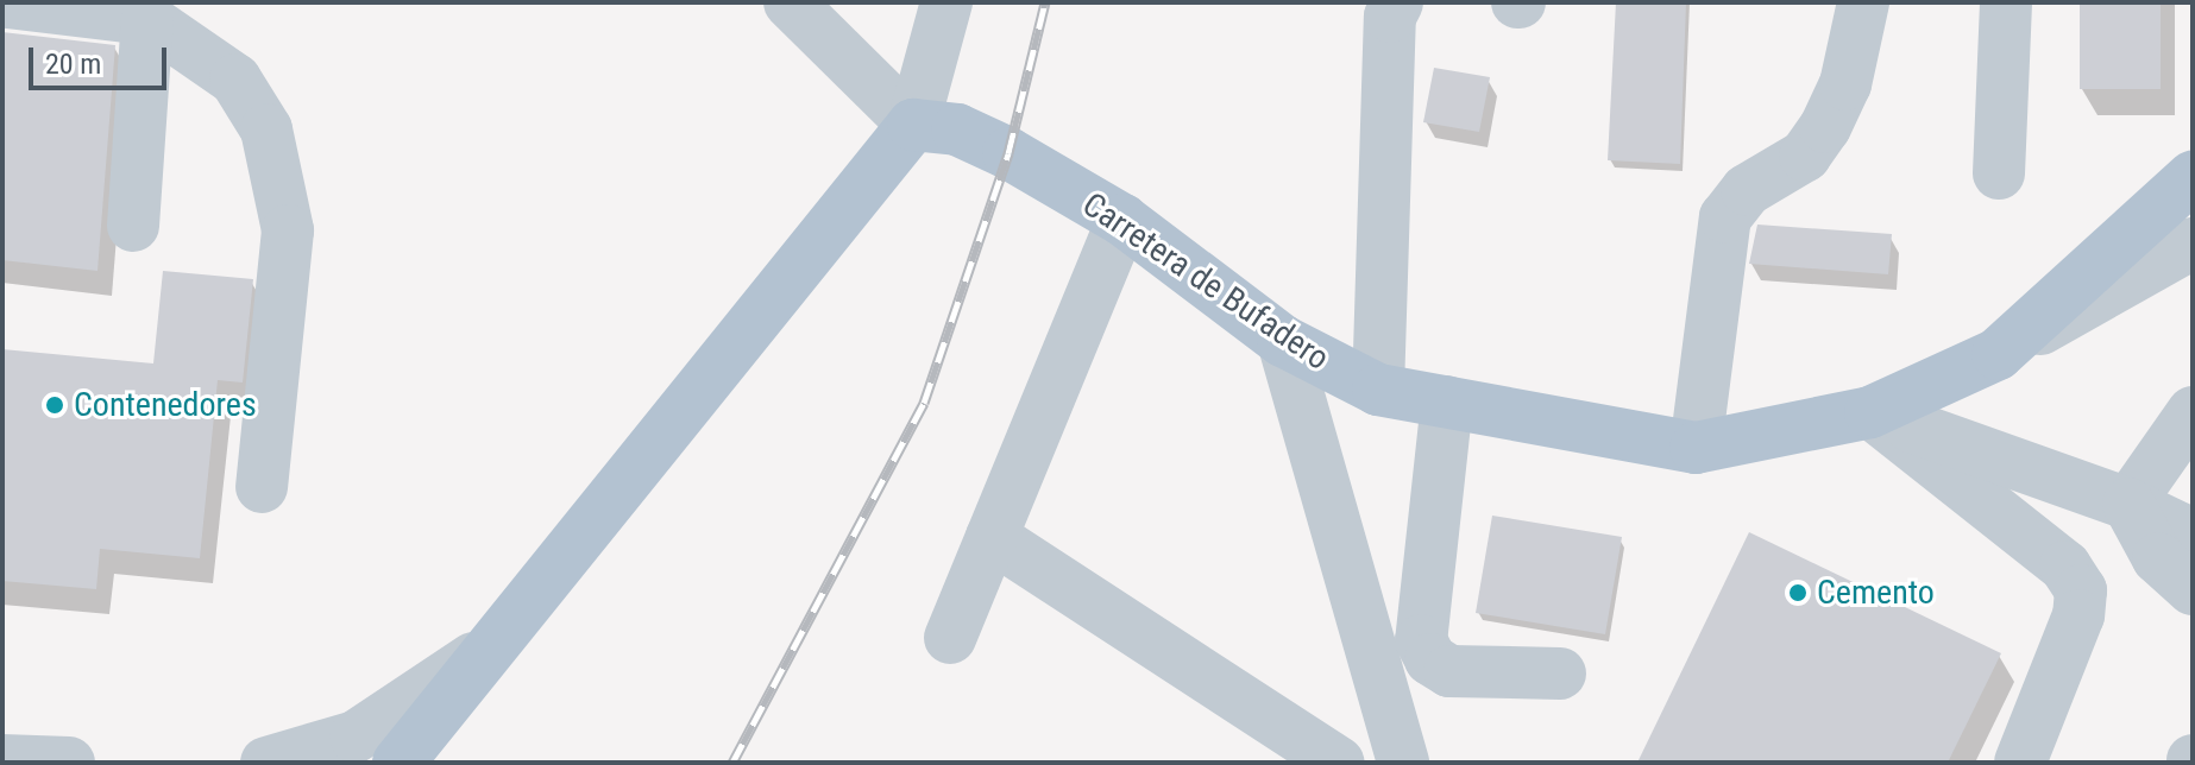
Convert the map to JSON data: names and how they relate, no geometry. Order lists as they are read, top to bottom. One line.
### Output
{"streets":{"main road":["Carretera de Bufadero"]},"places":["Contenedores","Cemento"],"scale_bar":"20 m"}
